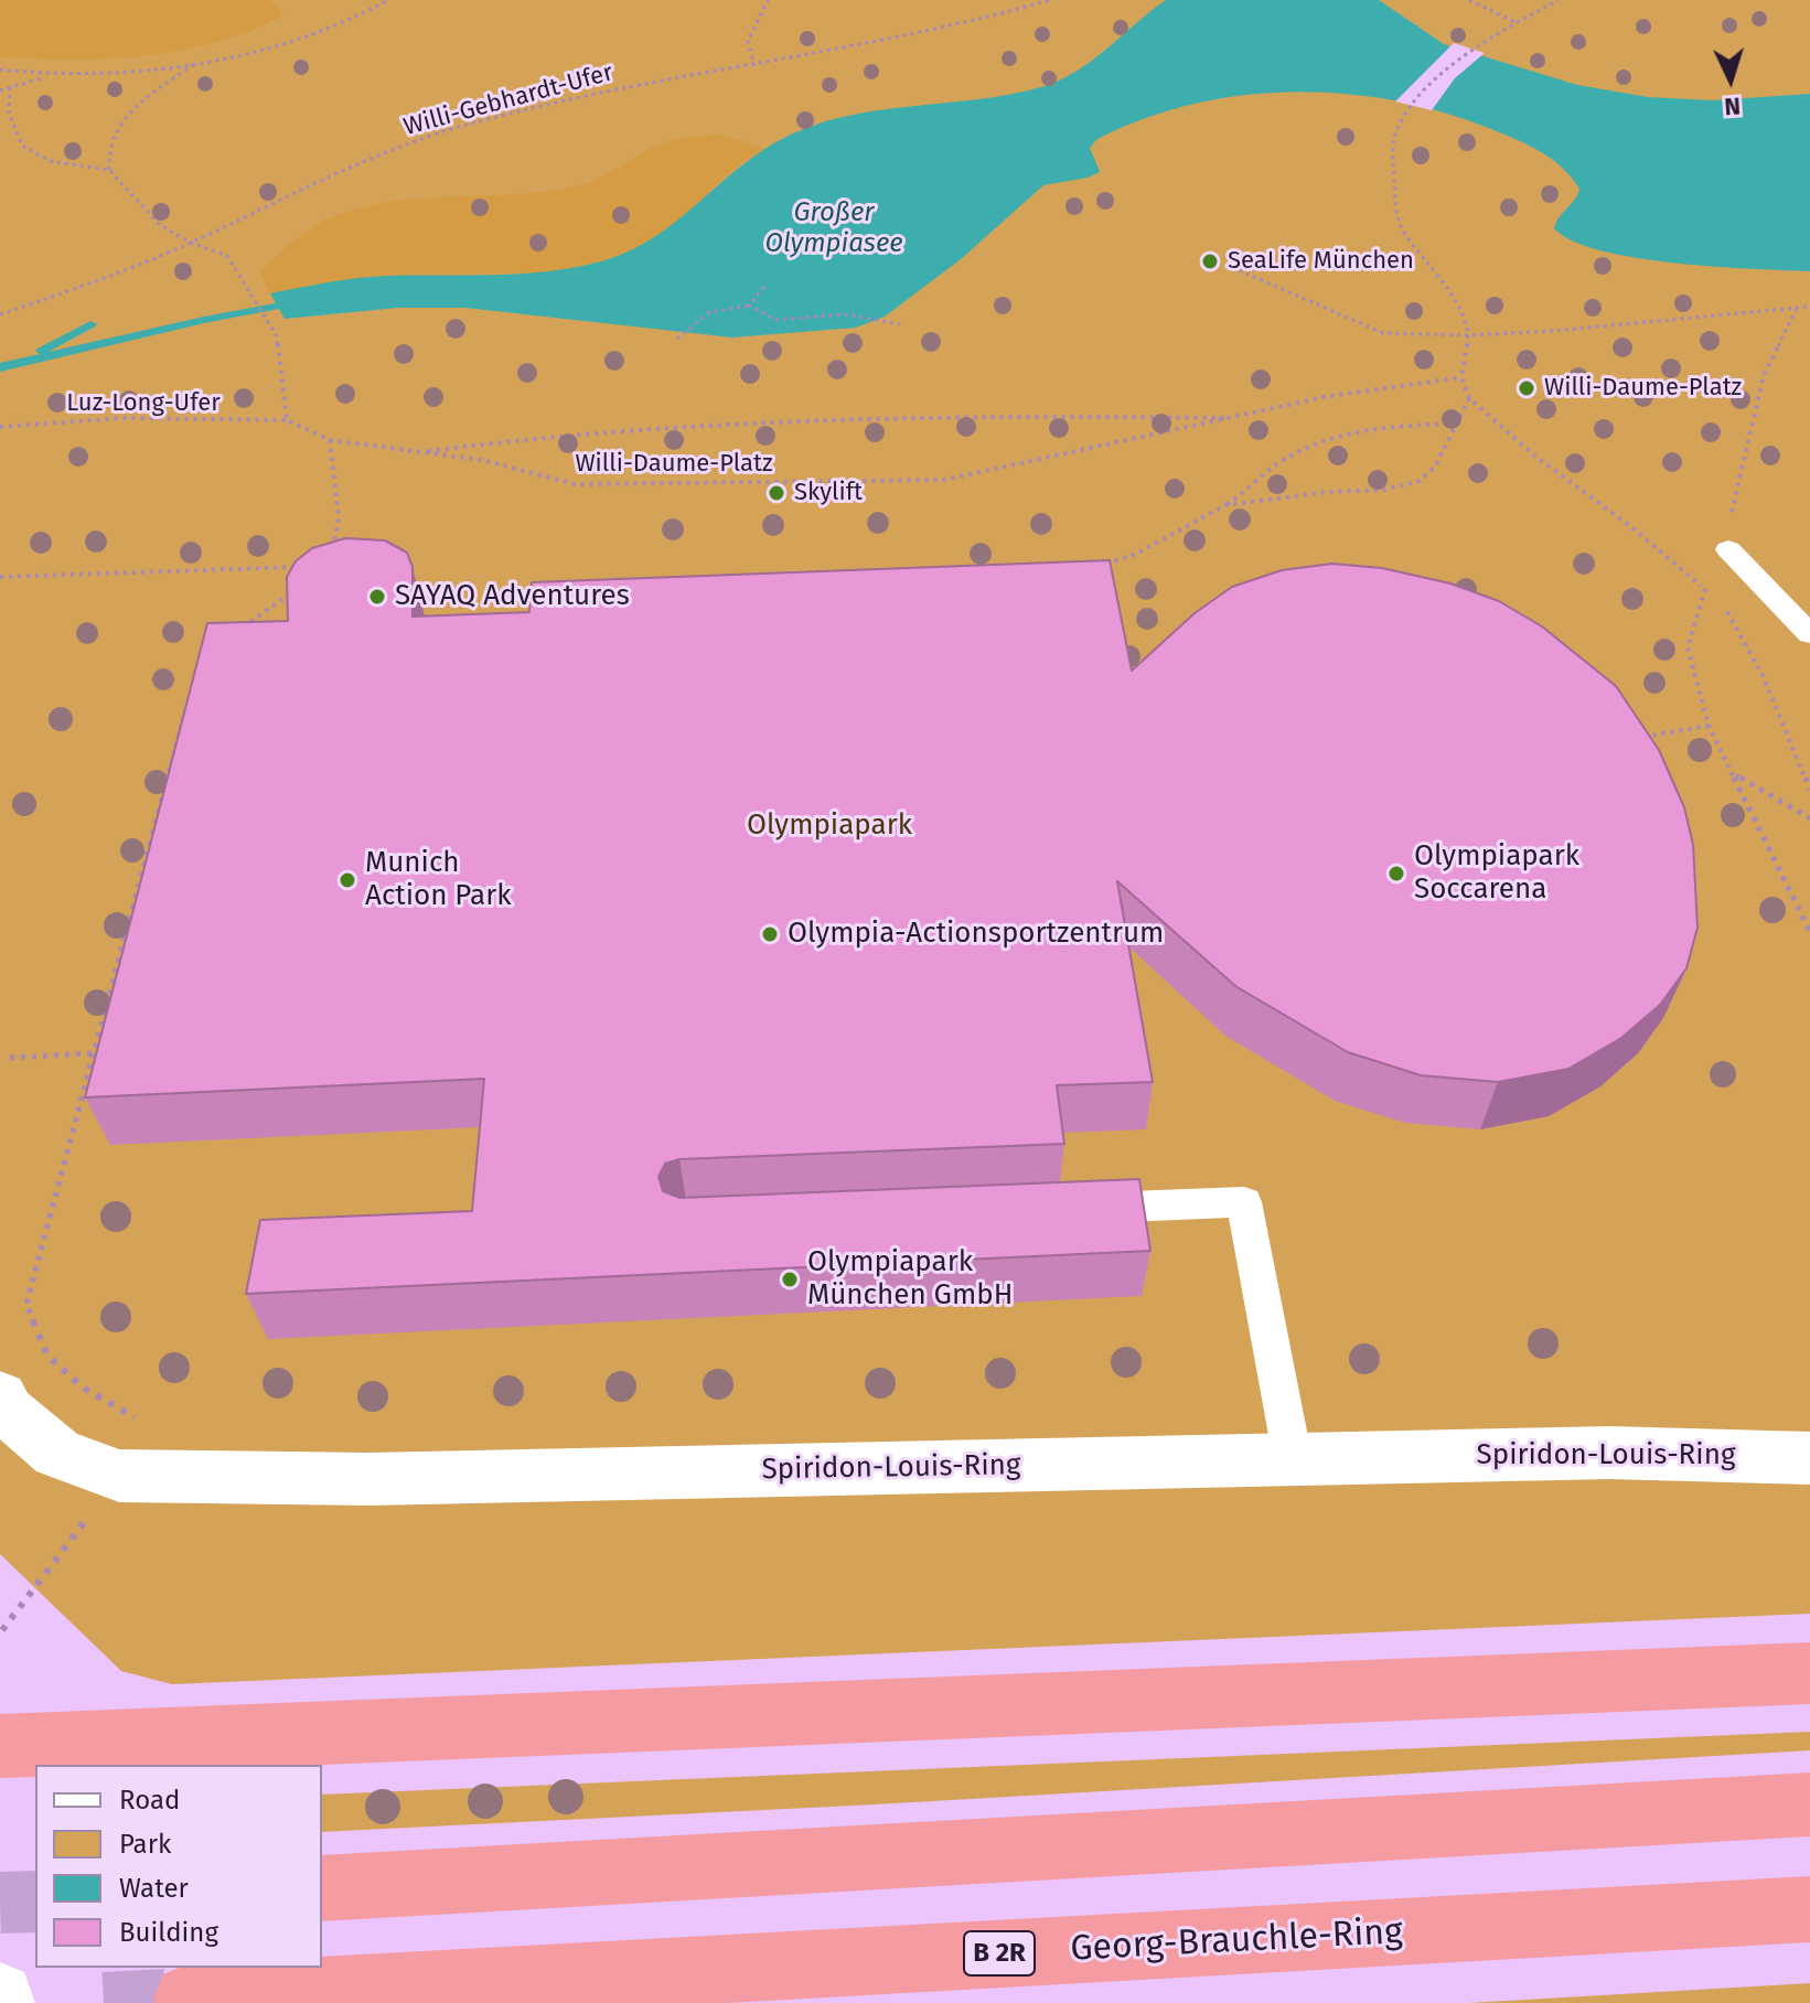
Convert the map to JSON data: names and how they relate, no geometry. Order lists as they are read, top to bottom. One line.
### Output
{"streets":{"highway":["Georg-Brauchle-Ring","B 2R"],"street":["Spiridon-Louis-Ring"],"path":["Willi-Gebhardt-Ufer","Luz-Long-Ufer","Willi-Daume-Platz"]},"crossings":[["Luz-Long-Ufer","Willi-Daume-Platz"]],"water":["Großer Olympiasee"],"parks":["Olympiapark"],"places":["SeaLife München","Willi-Daume-Platz","Skylift","SAYAQ Adventures","Olympiapark Soccarena","Munich Action Park","Olympia-Actionsportzentrum","Olympiapark München GmbH"],"legend":["Road","Park","Water","Building"],"north":"bottom"}
